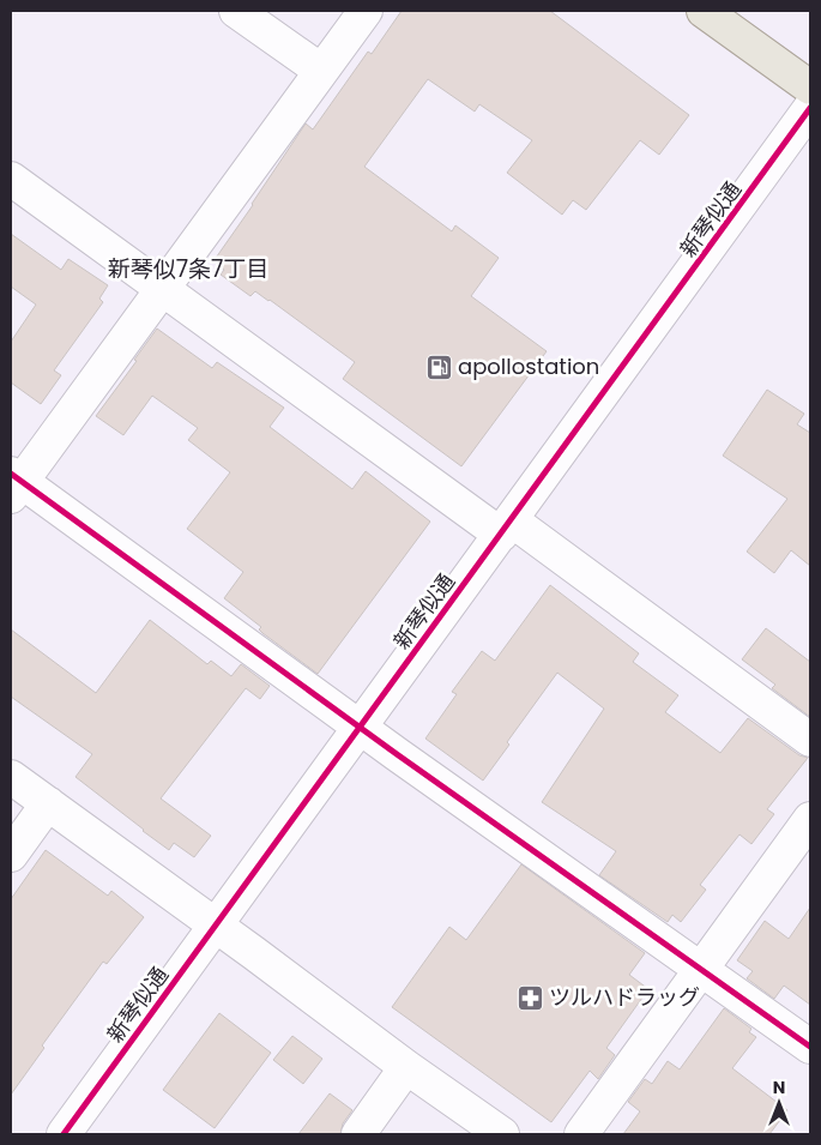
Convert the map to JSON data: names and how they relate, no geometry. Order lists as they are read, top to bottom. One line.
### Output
{"streets":{"street":["新琴似通"]},"districts":["新琴似7条7丁目"],"places":{"fuel station":["apollostation"],"pharmacy":["ツルハドラッグ"]},"north":"top"}
